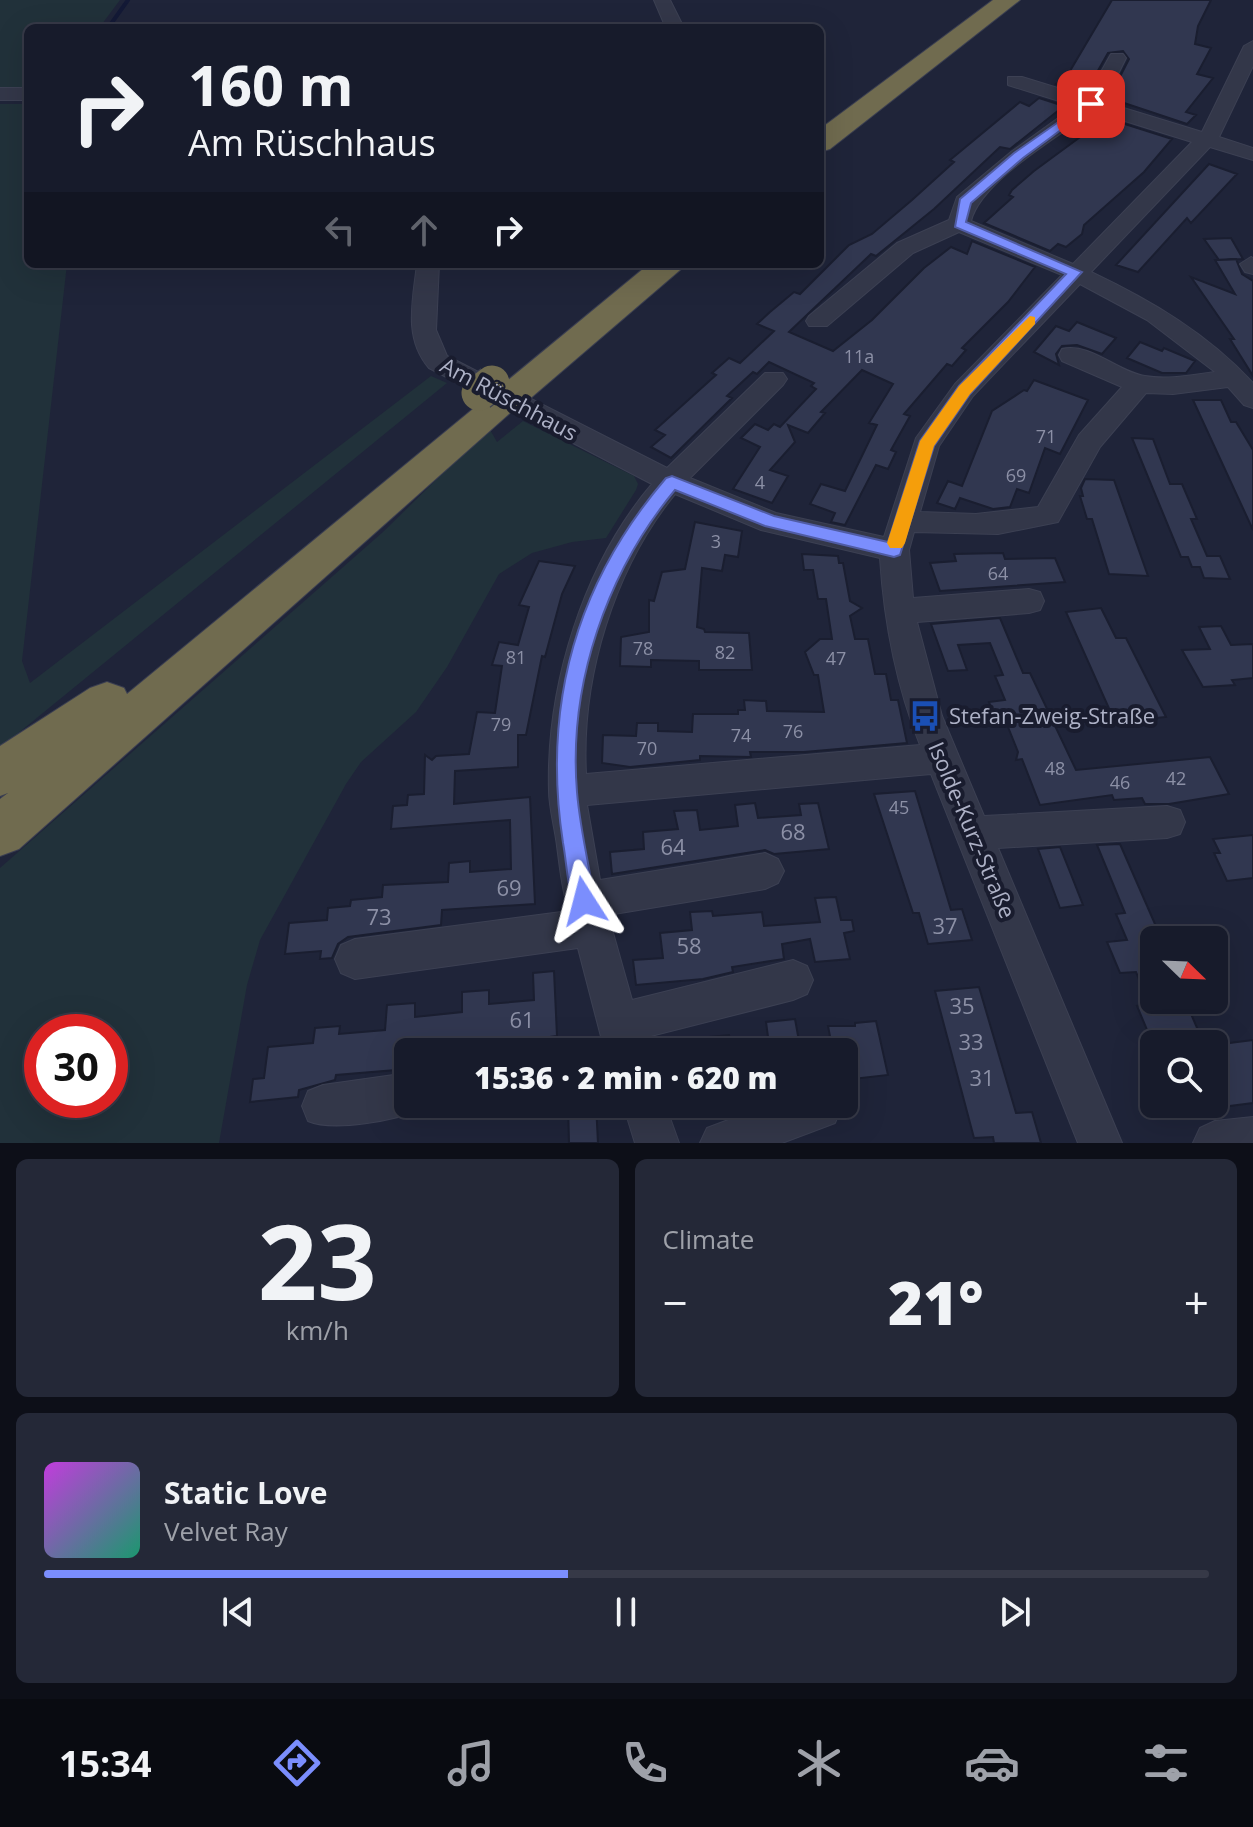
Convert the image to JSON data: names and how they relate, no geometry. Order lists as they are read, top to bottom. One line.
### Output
{"streets":{"street":["Am Rüschhaus","Isolde-Kurz-Straße"]},"crossings":[["Am Rüschhaus","Isolde-Kurz-Straße"]],"places":{"bus stop":["Stefan-Zweig-Straße"]},"house_numbers":["11a","71","69","4","3","64","78","82","81","47","79","76","74","70","48","42","46","45","68","64","69","73","37","58","35","61","33","31"],"north":"bottom right","page":{"turn":["160 m","Am Rüschhaus"],"limit":"30","trip":"15:36 · 2 min · 620 m","tile":[["23","km/h"],"Climate"],"heat":["−","21°","+"],"song":["Static Love","Velvet Ray"],"tabs":"15:34"}}
